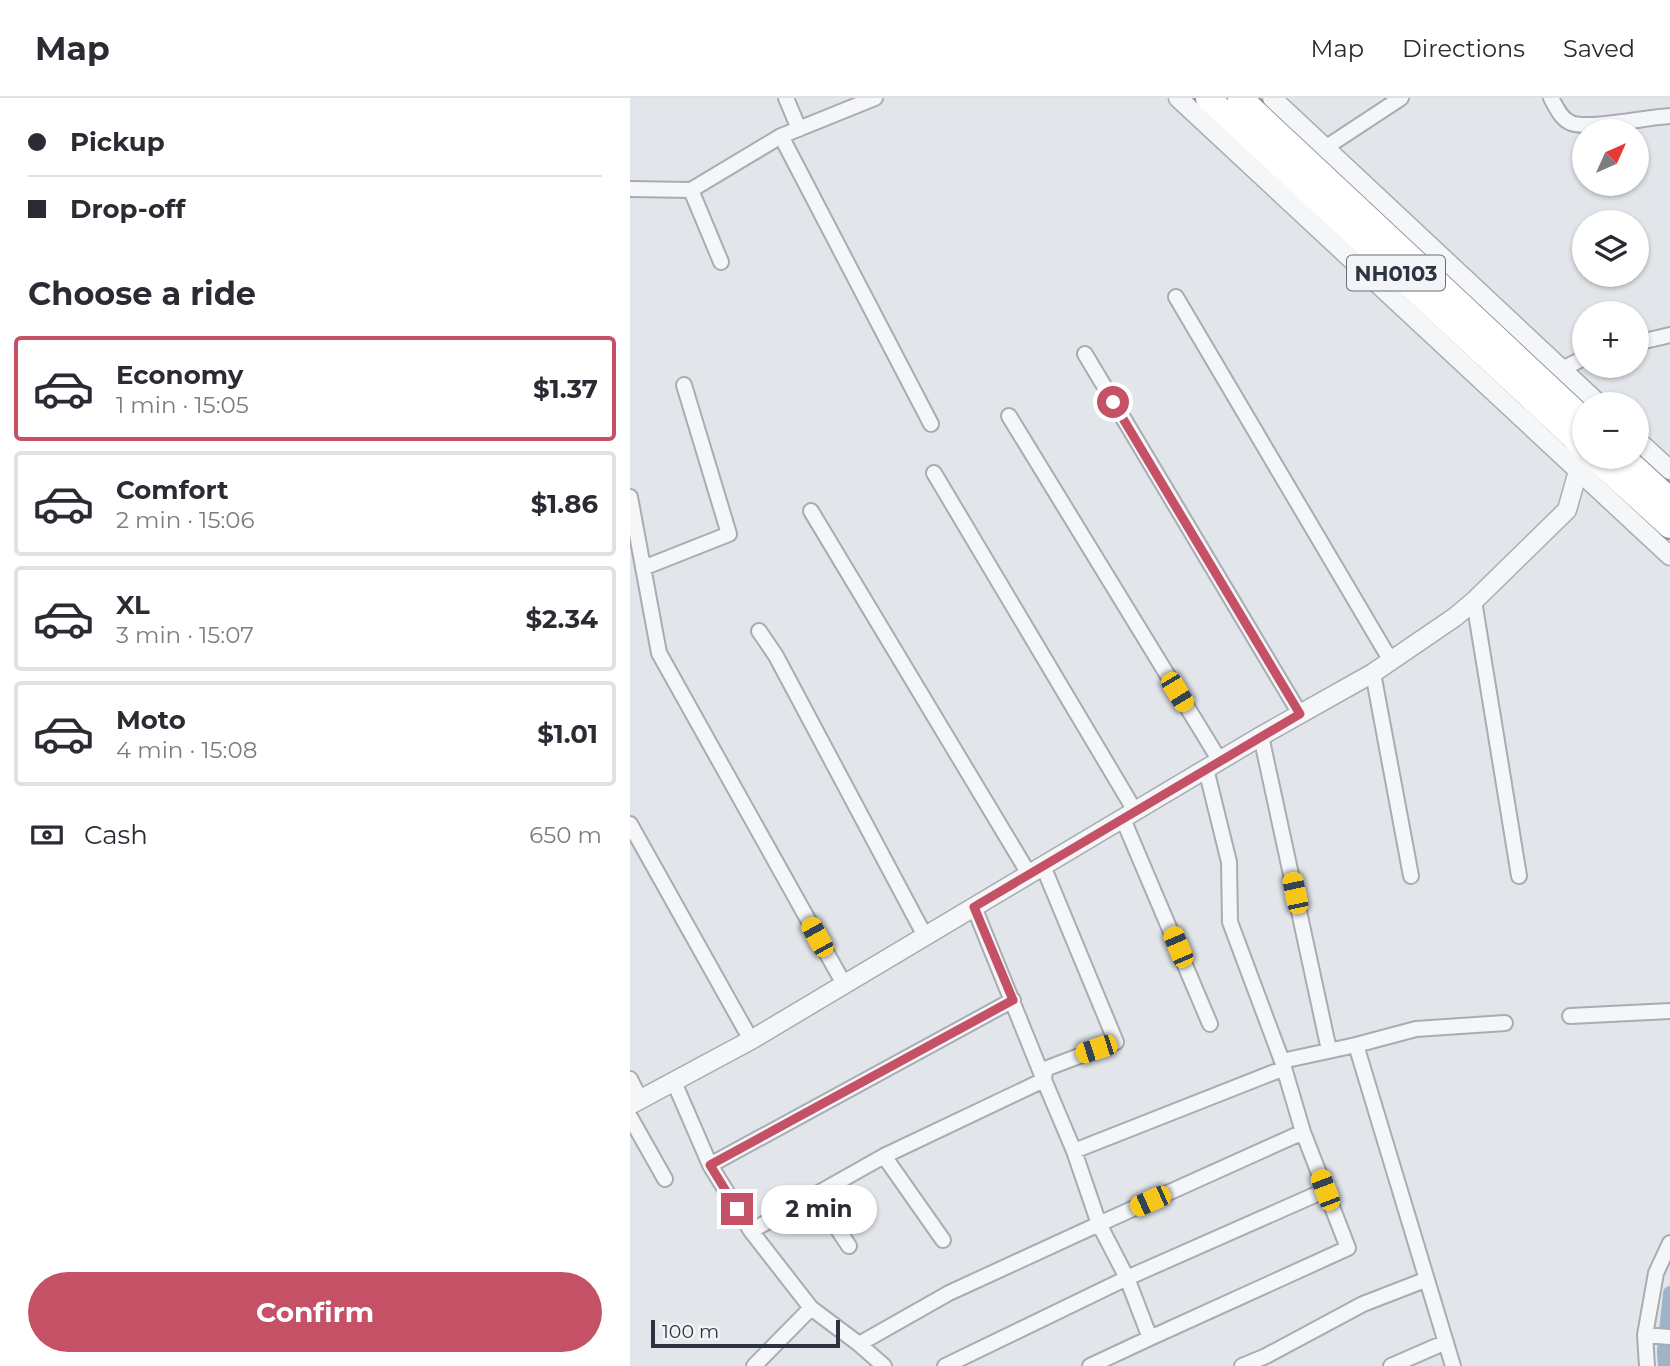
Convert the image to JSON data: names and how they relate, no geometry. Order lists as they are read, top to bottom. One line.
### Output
{"streets":{"highway":["NH0103"]},"scale_bar":"100 m","north":"top right","page":{"header":"Map","nav":["Map","Directions","Saved"],"banner":["Pickup","Drop-off"],"map_buttons":["+","−"],"heading":"Choose a ride","list":[{"name":"Economy","note":"1 min · 15:05","value":"$1.37"},{"name":"Comfort","note":"2 min · 15:06","value":"$1.86"},{"name":"XL","note":"3 min · 15:07","value":"$2.34"},{"name":"Moto","note":"4 min · 15:08","value":"$1.01"}],"pay":["Cash","650 m"],"bubble":"2 min","buttons":"Confirm","scale":"100 m"}}
